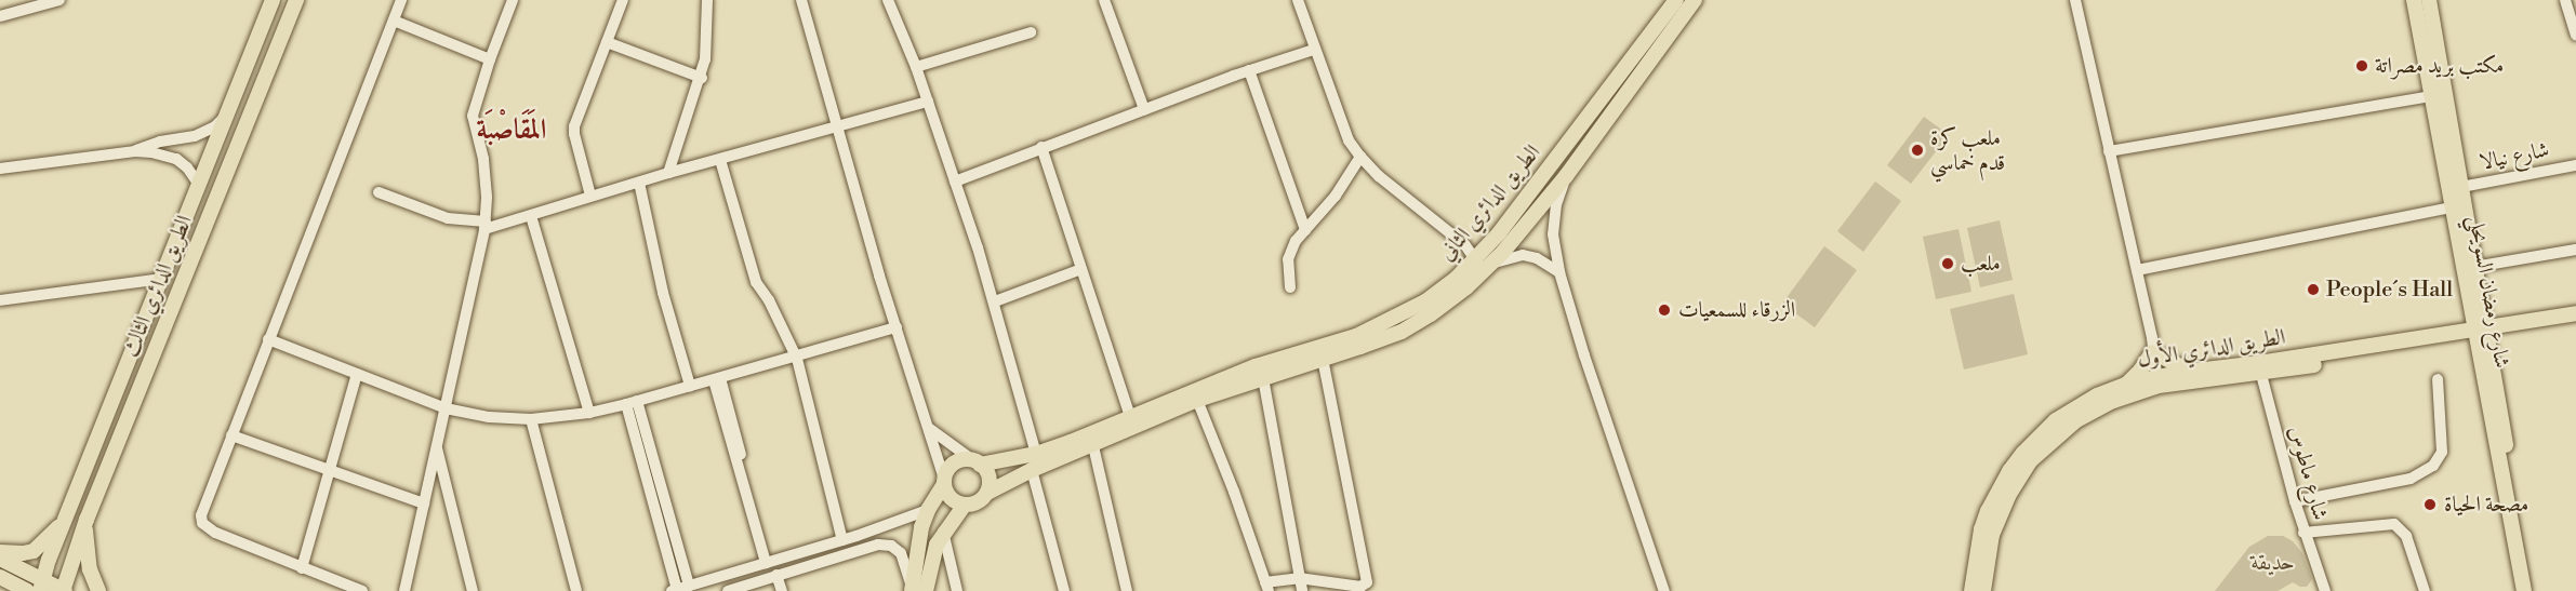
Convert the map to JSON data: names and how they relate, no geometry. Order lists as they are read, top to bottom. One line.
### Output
{"streets":{"main road":["الطريق الدائري الثاني","الطريق الدائري الثالث","شارع رمضان السويحلي","الطريق الدائري الأول"],"street":["شارع نيالا","شارع ماطوس"]},"crossings":[["شارع نيالا","شارع رمضان السويحلي"],["شارع رمضان السويحلي","الطريق الدائري الأول"],["الطريق الدائري الأول","شارع ماطوس"]],"districts":["المَقَاصْبَة"],"parks":["حديقة"],"places":["مكتب بريد مصراتة","ملعب كرة قدم خماسي","ملعب","People´s Hall","الزرقاء للسمعيات","مصحة الحياة"]}
